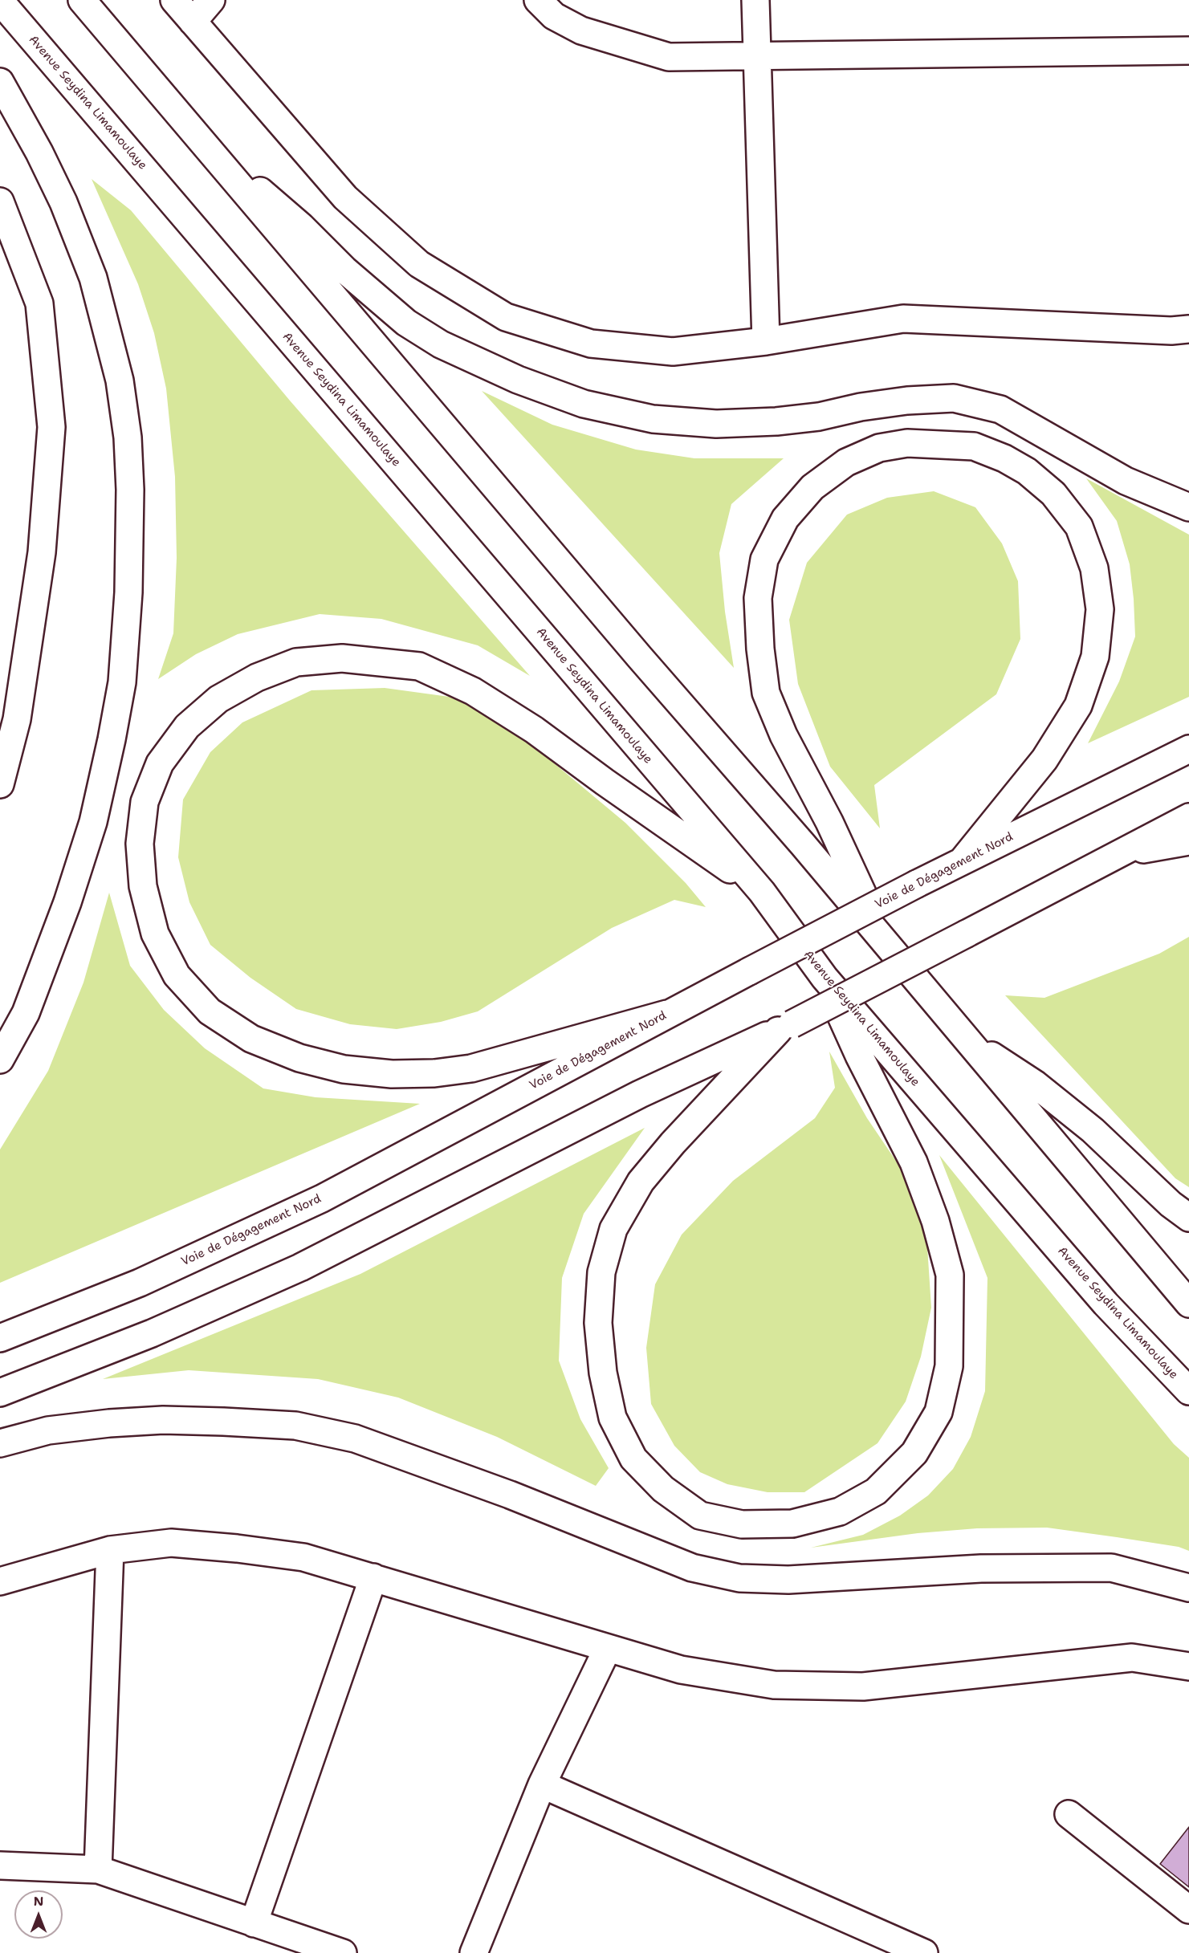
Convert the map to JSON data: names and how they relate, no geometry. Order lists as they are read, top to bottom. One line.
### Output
{"streets":{"main road":["Avenue Seydina Limamoulaye","Voie de Dégagement Nord"]},"north":"top"}
